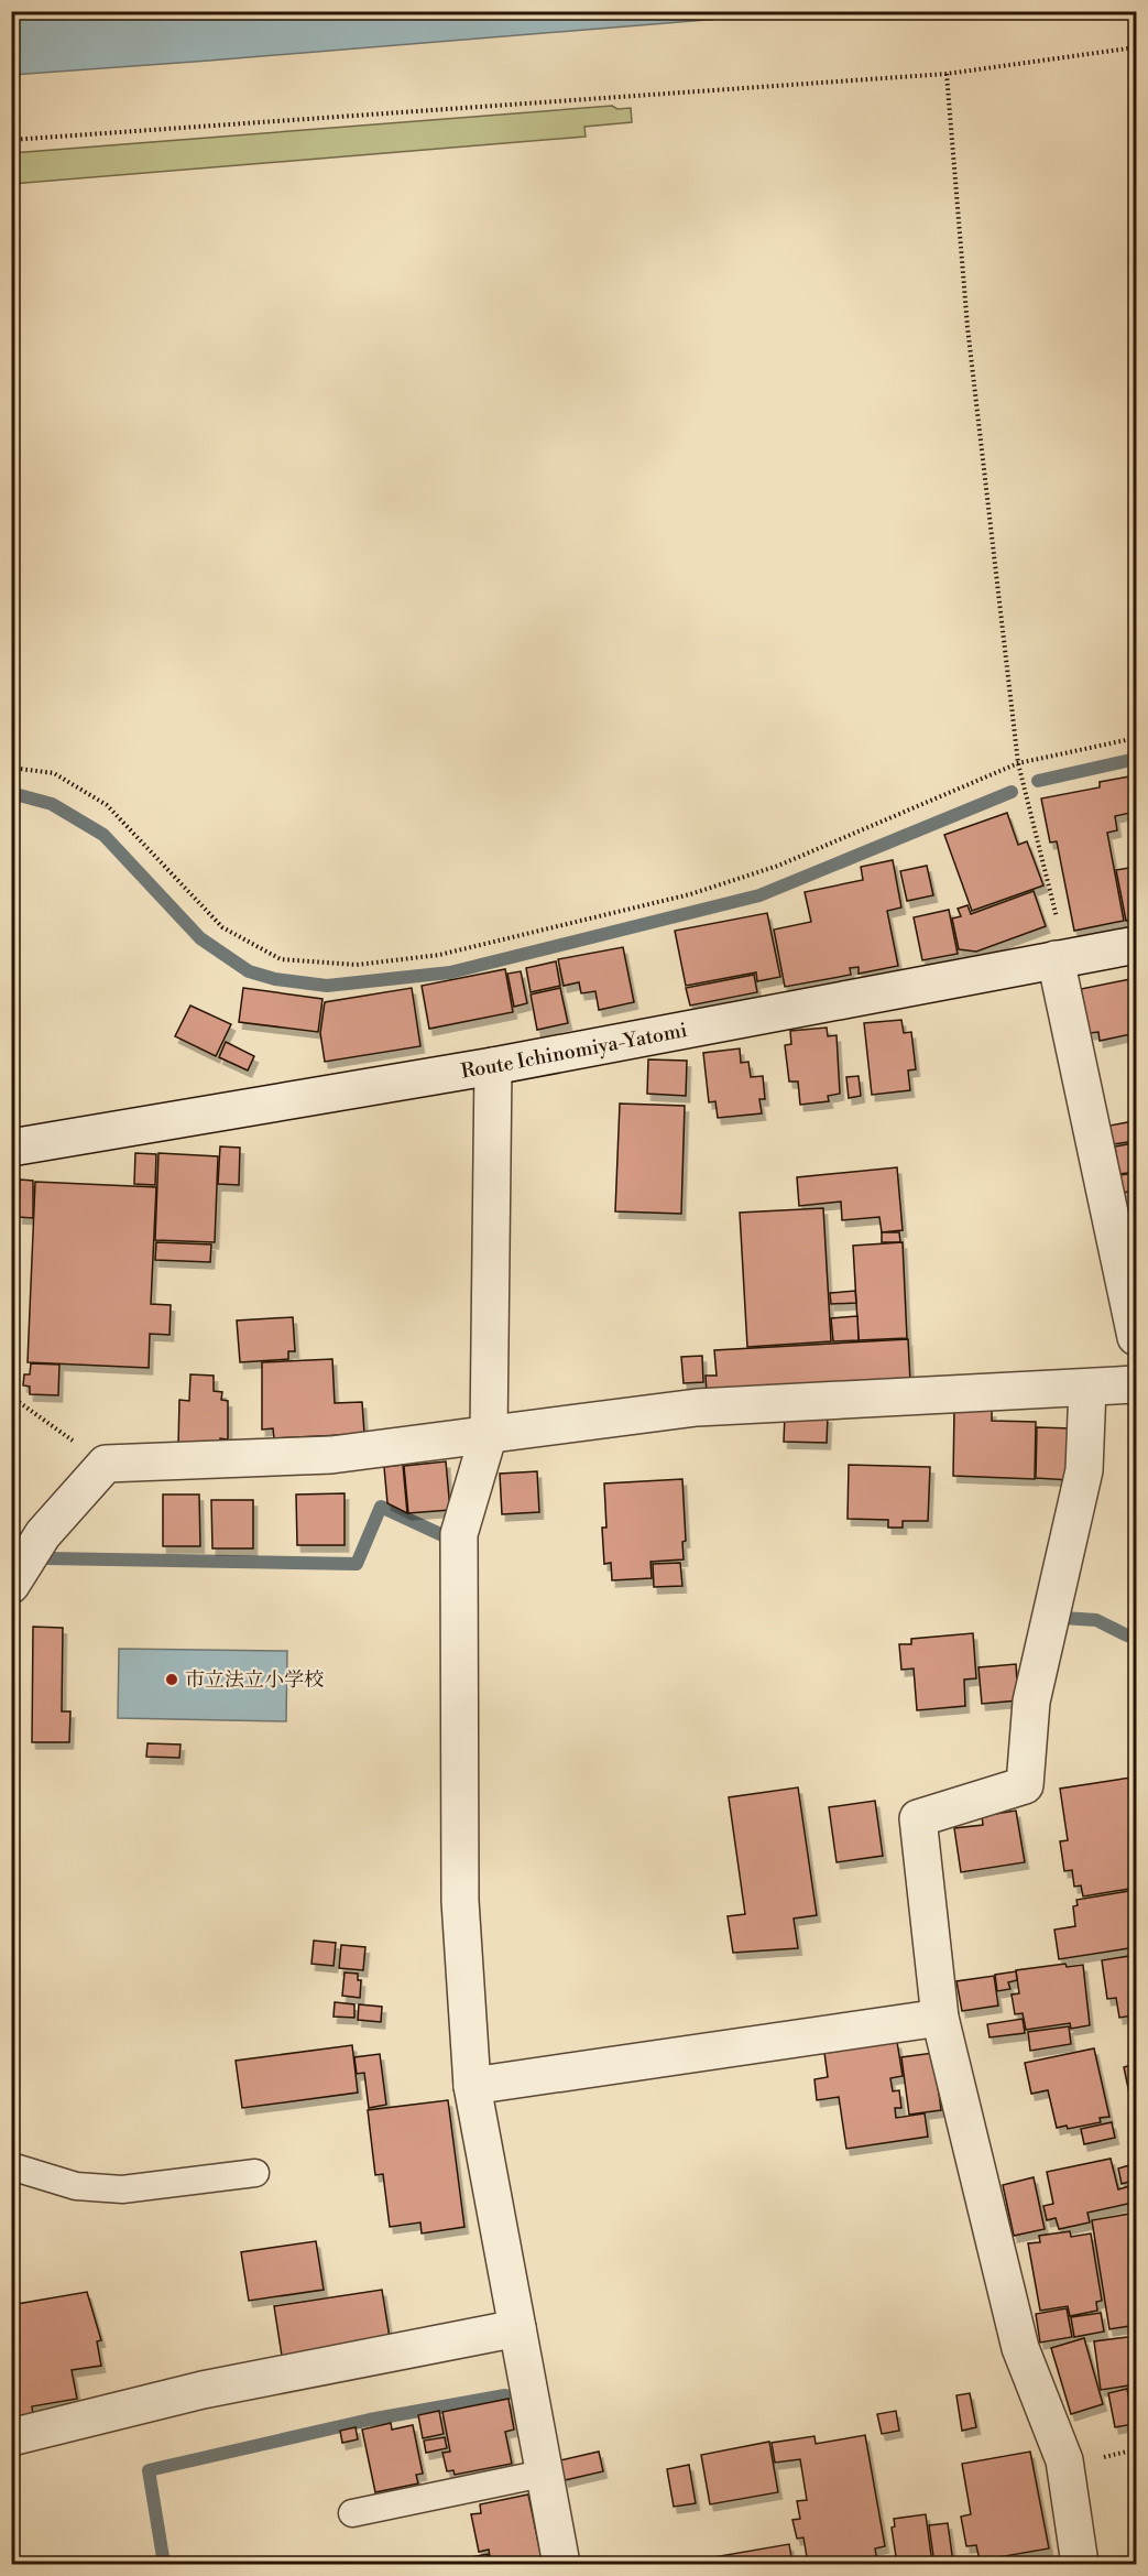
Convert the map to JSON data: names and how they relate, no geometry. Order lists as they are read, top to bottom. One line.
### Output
{"streets":{"street":["Route Ichinomiya-Yatomi"]},"places":["市立法立小学校"]}
